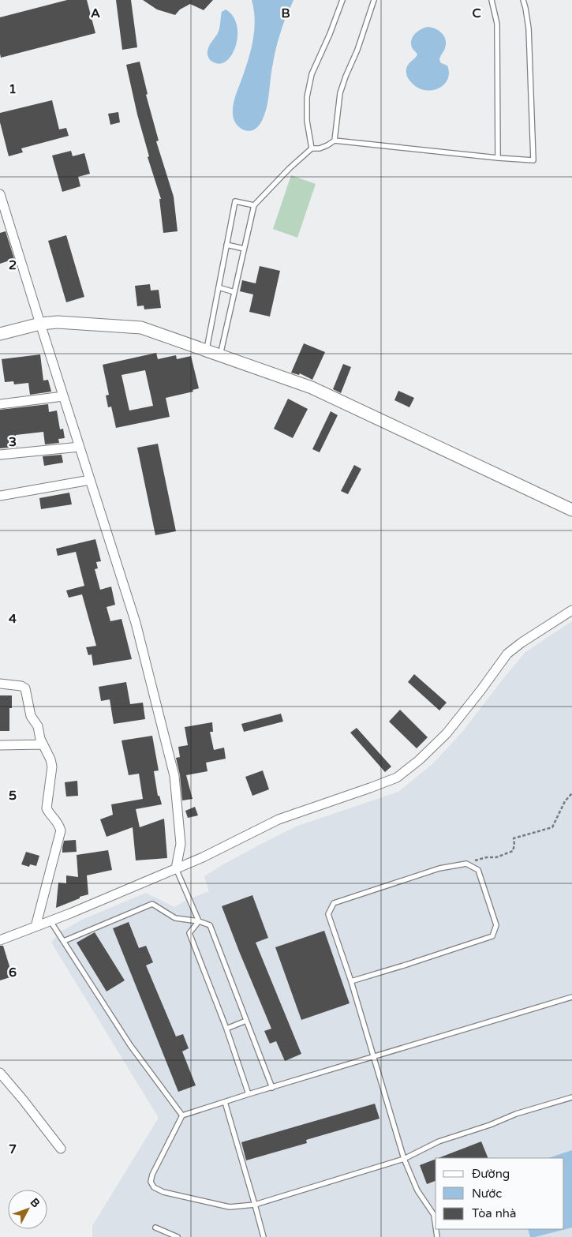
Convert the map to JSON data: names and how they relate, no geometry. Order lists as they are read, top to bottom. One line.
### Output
{"legend":["Đường","Nước","Tòa nhà"],"north":"top right","grid":{"columns":["A","B","C"],"rows":["1","2","3","4","5","6","7"]}}
